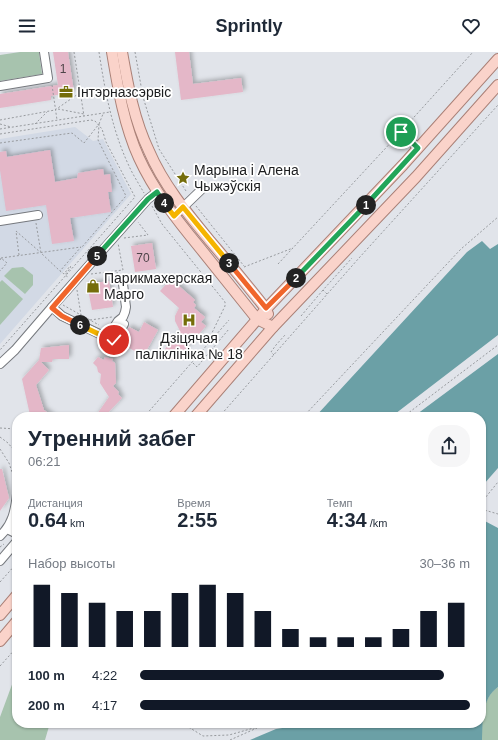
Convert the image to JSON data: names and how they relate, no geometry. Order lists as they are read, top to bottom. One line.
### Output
{"places":{"office":["Інтэрназсэрвіс"],"place":["Марына і Алена Чыжэўскія"],"shop":["Парикмахерская Марго"],"hospital":["Дзіцячая паліклініка № 18"]},"house_numbers":["1","70"],"page":{"header":"Sprintly","pins":["4","1","5","3","2","6"],"heading":["Утренний забег","06:21"],"stats":[["Дистанция","0.64 km"],["Время","2:55"],["Темп","4:34 /km"]],"chart":["Набор высоты","30–36 m"],"list":[{"name":"100 m","note":"4:22"},{"name":"200 m","note":"4:17"}]}}
